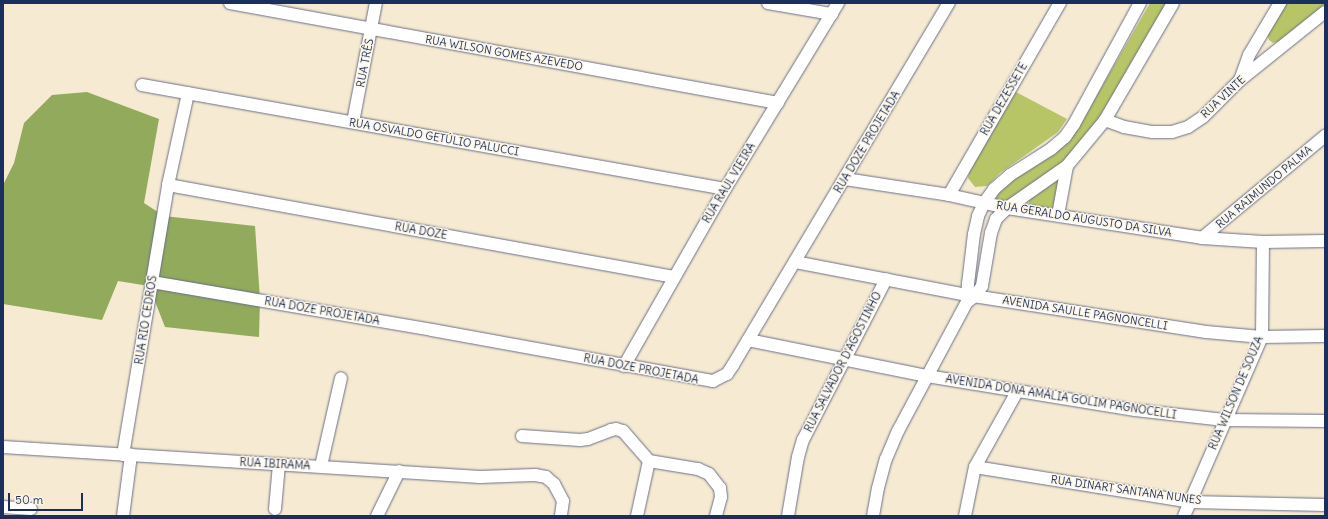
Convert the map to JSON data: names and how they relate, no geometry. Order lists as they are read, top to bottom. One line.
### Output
{"streets":{"street":["RUA WILSON GOMES AZEVEDO","RUA TRÊS","RUA VINTE","RUA DEZESSETE","RUA OSVALDO GETÚLIO PALUCCI","RUA DOZE PROJETADA","RUA RAUL VIEIRA","RUA RAIMUNDO PALMA","RUA GERALDO AUGUSTO DA SILVA","RUA DOZE","AVENIDA SAULLE PAGNONCELLI","RUA RIO CEDROS","RUA SALVADOR D'AGOSTINHO","RUA WILSON DE SOUZA","AVENIDA DONA AMÁLIA GOLIM PAGNOCELLI","RUA IBIRAMA","RUA DINART SANTANA NUNES"]},"crossings":[["RUA WILSON GOMES AZEVEDO","RUA TRÊS"],["RUA WILSON GOMES AZEVEDO","RUA RAUL VIEIRA"],["RUA TRÊS","RUA OSVALDO GETÚLIO PALUCCI"],["RUA DEZESSETE","RUA GERALDO AUGUSTO DA SILVA"],["RUA OSVALDO GETÚLIO PALUCCI","RUA RAUL VIEIRA"],["RUA OSVALDO GETÚLIO PALUCCI","RUA RIO CEDROS"],["RUA DOZE PROJETADA","RUA RAUL VIEIRA"],["RUA DOZE PROJETADA","RUA GERALDO AUGUSTO DA SILVA"],["RUA DOZE PROJETADA","AVENIDA SAULLE PAGNONCELLI"],["RUA DOZE PROJETADA","RUA RIO CEDROS"],["RUA DOZE PROJETADA","AVENIDA DONA AMÁLIA GOLIM PAGNOCELLI"],["RUA RAUL VIEIRA","RUA DOZE"],["RUA RAIMUNDO PALMA","RUA GERALDO AUGUSTO DA SILVA"],["RUA GERALDO AUGUSTO DA SILVA","RUA WILSON DE SOUZA"],["RUA DOZE","RUA RIO CEDROS"],["AVENIDA SAULLE PAGNONCELLI","RUA SALVADOR D'AGOSTINHO"],["AVENIDA SAULLE PAGNONCELLI","RUA WILSON DE SOUZA"],["RUA RIO CEDROS","RUA IBIRAMA"],["RUA SALVADOR D'AGOSTINHO","AVENIDA DONA AMÁLIA GOLIM PAGNOCELLI"],["RUA WILSON DE SOUZA","AVENIDA DONA AMÁLIA GOLIM PAGNOCELLI"],["RUA WILSON DE SOUZA","RUA DINART SANTANA NUNES"]],"scale_bar":"50 m"}
